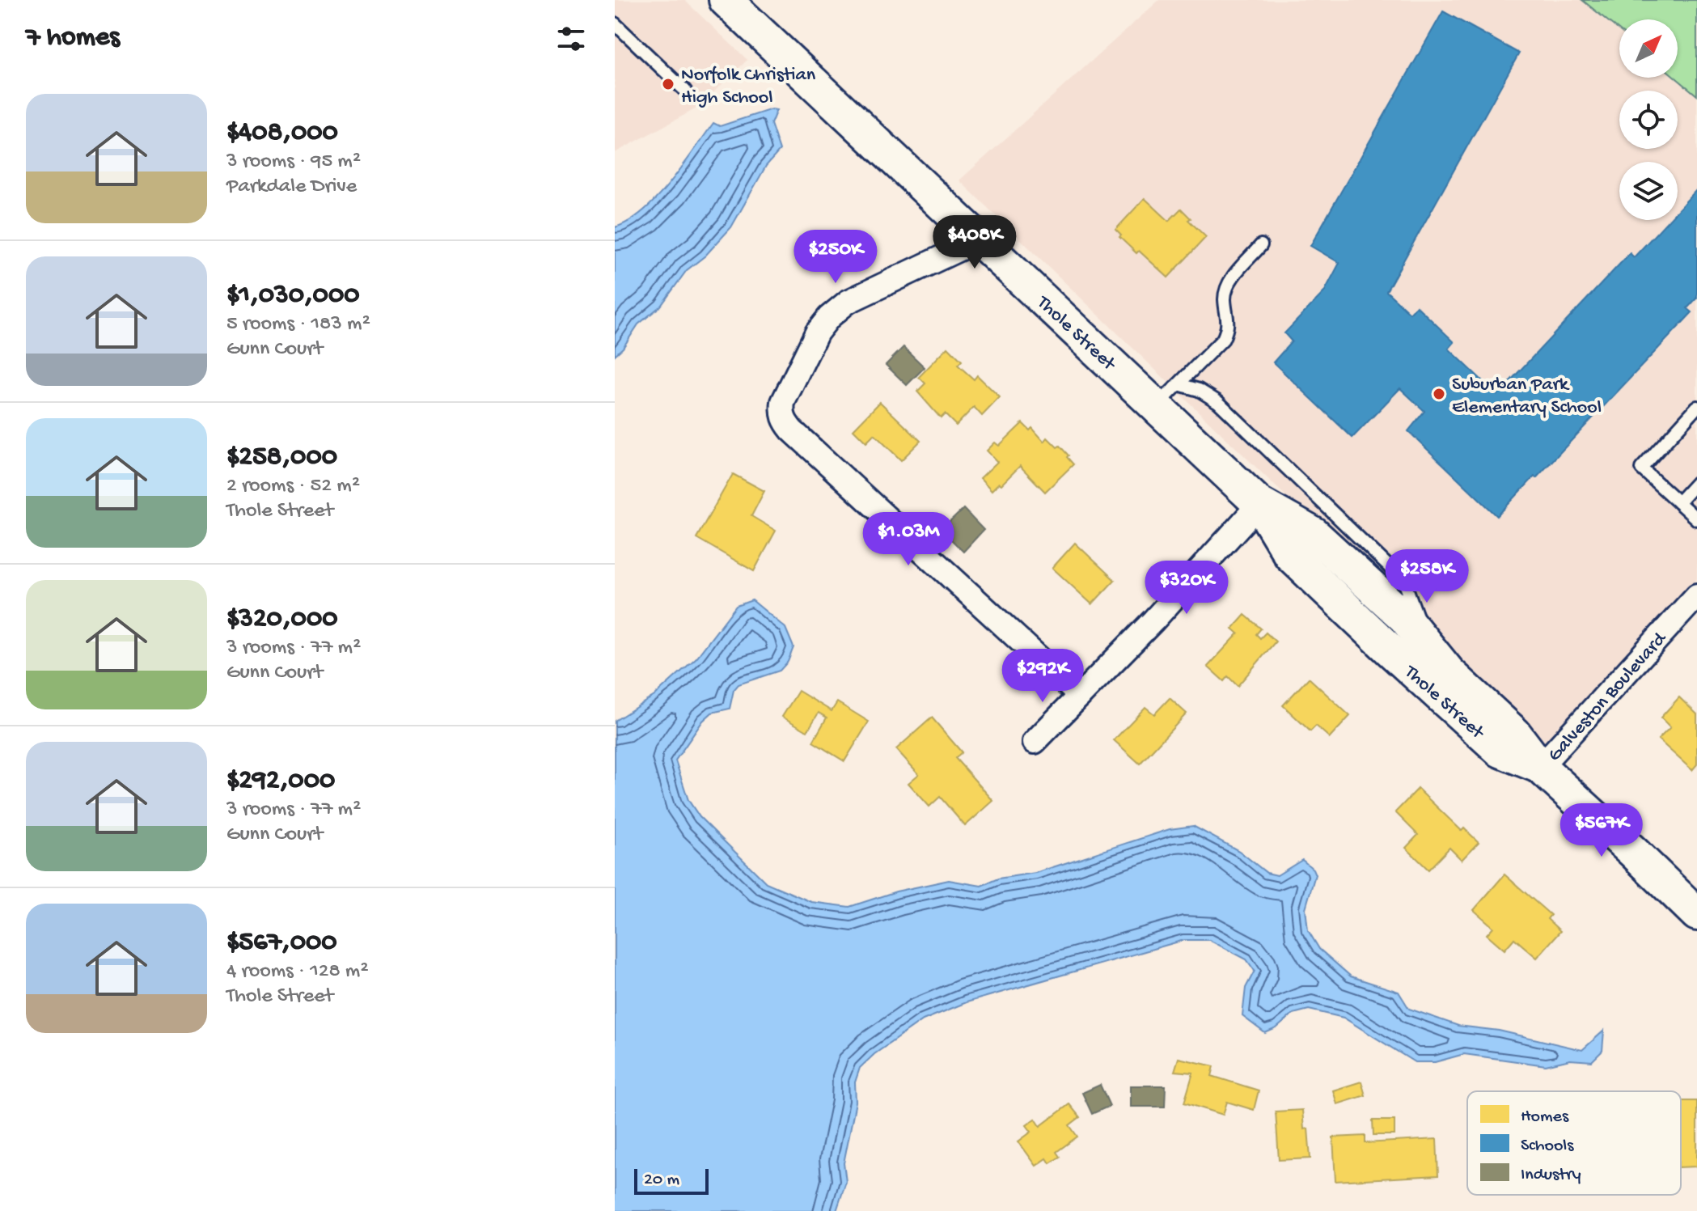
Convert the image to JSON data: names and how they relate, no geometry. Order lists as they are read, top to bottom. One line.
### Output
{"streets":{"street":["Thole Street","Galveston Boulevard"]},"crossings":[["Thole Street","Galveston Boulevard"]],"places":["Norfolk Christian High School","Suburban Park Elementary School"],"legend":["Homes","Schools","Industry"],"scale_bar":"20 m","north":"top right","page":{"heading":"7 homes","list":[{"name":"$408,000","note":"3 rooms · 95 m² · Parkdale Drive"},{"name":"$1,030,000","note":"5 rooms · 183 m² · Gunn Court"},{"name":"$258,000","note":"2 rooms · 52 m² · Thole Street"},{"name":"$320,000","note":"3 rooms · 77 m² · Gunn Court"},{"name":"$292,000","note":"3 rooms · 77 m² · Gunn Court"},{"name":"$567,000","note":"4 rooms · 128 m² · Thole Street"}],"price":["$408K","$250K","$1.03M","$258K","$320K","$292K","$567K"],"scale":"20 m"}}
